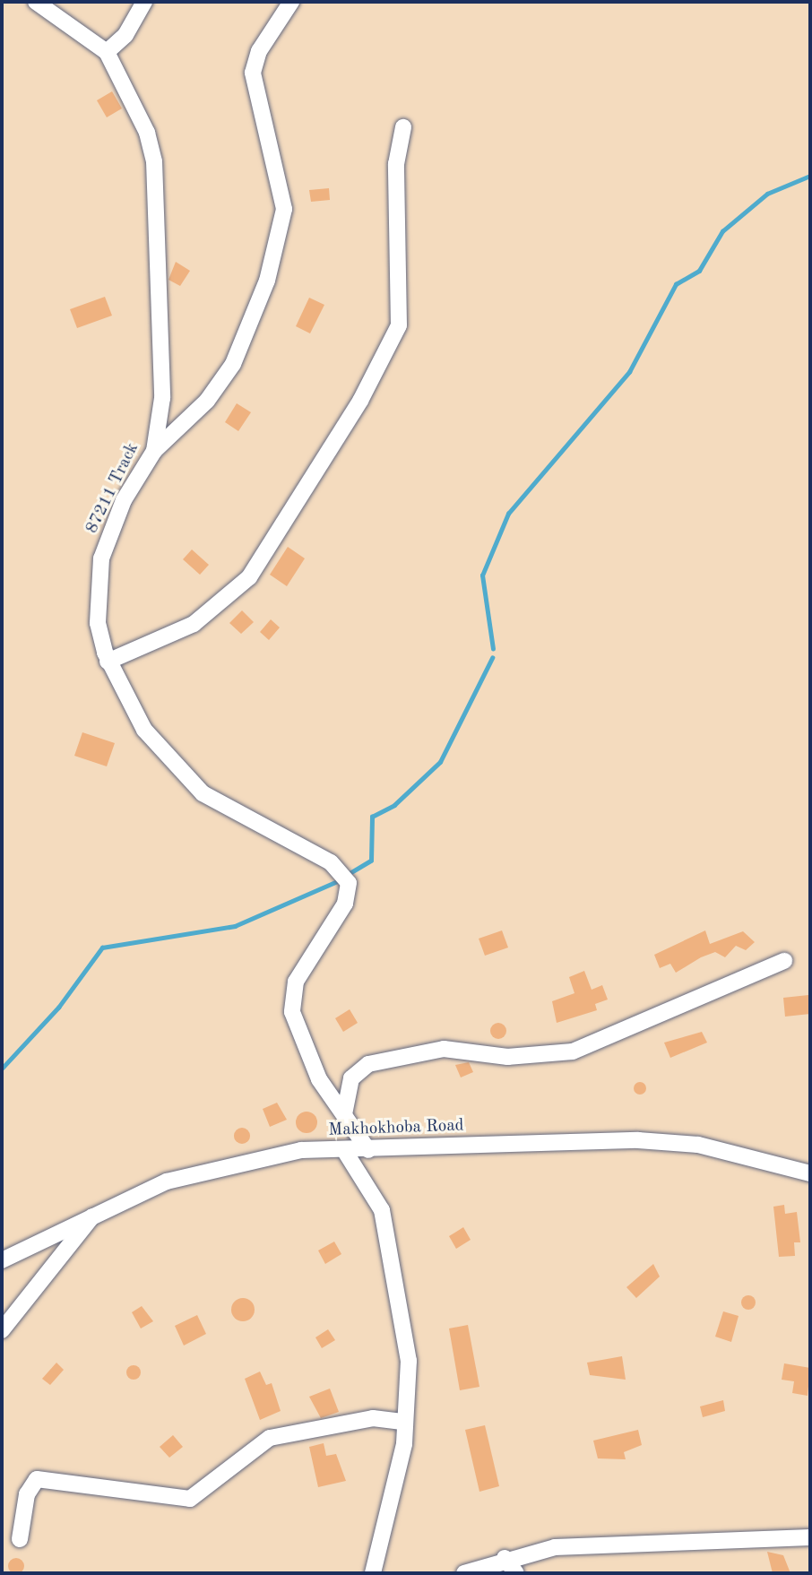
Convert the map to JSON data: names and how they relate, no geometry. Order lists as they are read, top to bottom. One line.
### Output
{"streets":{"street":["87211 Track","Makhokhoba Road"]},"crossings":[["87211 Track","Makhokhoba Road"]]}
